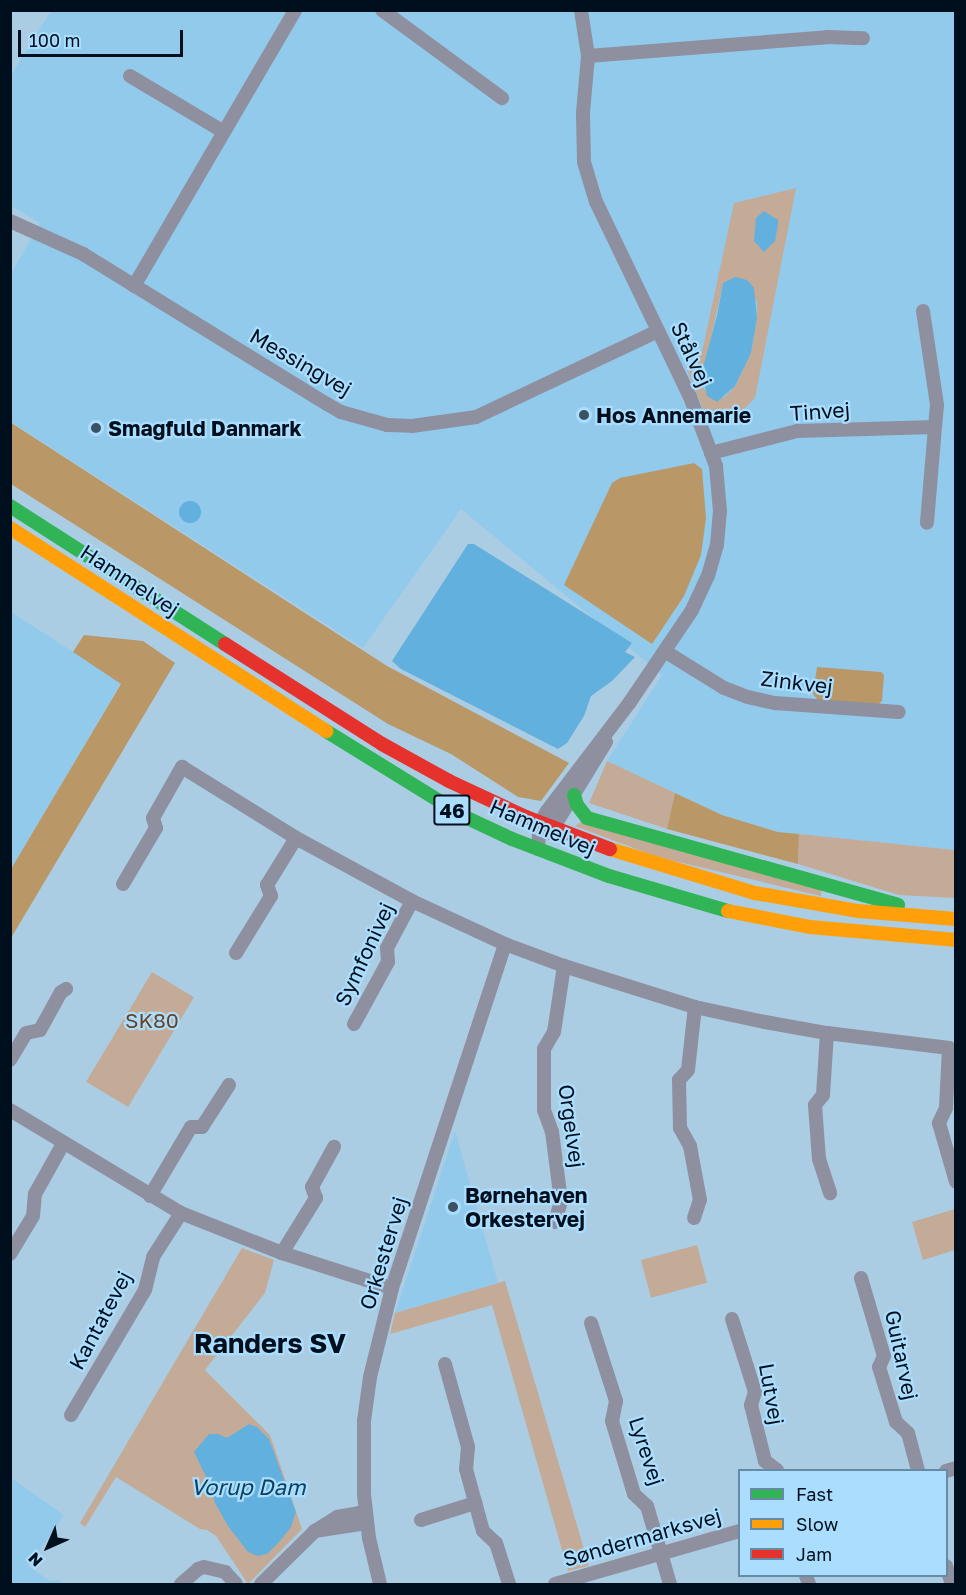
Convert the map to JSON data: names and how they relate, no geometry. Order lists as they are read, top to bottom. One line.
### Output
{"streets":{"main road":["Hammelvej","46"],"street":["Stålvej","Messingvej","Tinvej","Zinkvej","Symfonivej","Orgelvej","Orkestervej","Kantatevej","Guitarvej","Lutvej","Lyrevej","Søndermarksvej"]},"crossings":[["Stålvej","Messingvej"],["Stålvej","Tinvej"],["Stålvej","Hammelvej"],["Stålvej","Zinkvej"],["Symfonivej","Orkestervej"],["Lyrevej","Søndermarksvej"]],"districts":["Randers SV"],"water":["Vorup Dam"],"parks":["SK80"],"places":["Hos Annemarie","Smagfuld Danmark","Børnehaven Orkestervej"],"legend":["Fast","Slow","Jam"],"scale_bar":"100 m","north":"bottom left"}
